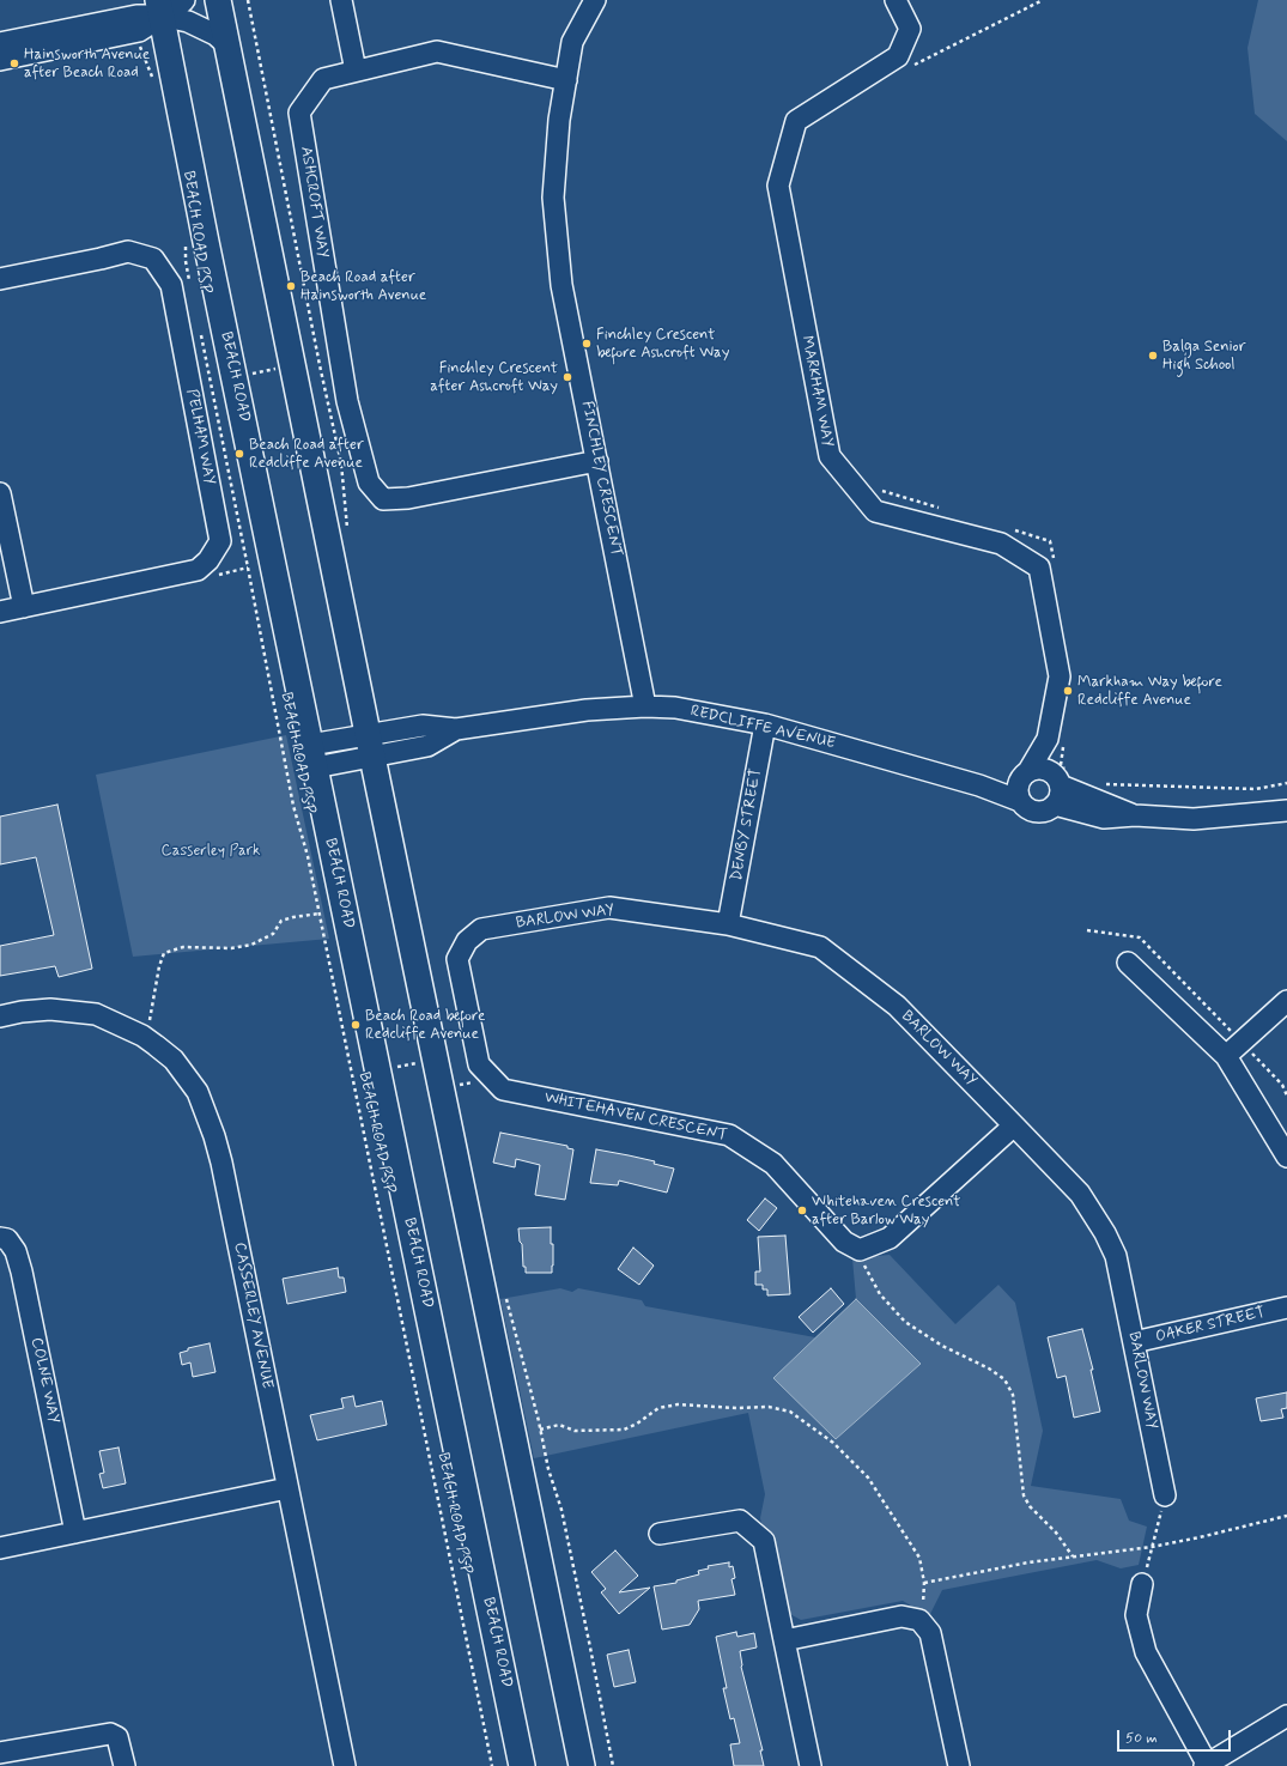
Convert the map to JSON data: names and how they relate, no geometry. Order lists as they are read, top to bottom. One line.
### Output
{"streets":{"main road":["BEACH ROAD"],"street":["ASHCROFT WAY","MARKHAM WAY","PELHAM WAY","FINCHLEY CRESCENT","REDCLIFFE AVENUE","DENBY STREET","BARLOW WAY","WHITEHAVEN CRESCENT","CASSERLEY AVENUE","OAKER STREET","COLNE WAY"],"path":["BEACH ROAD PSP"]},"crossings":[["ASHCROFT WAY","FINCHLEY CRESCENT"],["BEACH ROAD","REDCLIFFE AVENUE"],["MARKHAM WAY","REDCLIFFE AVENUE"],["FINCHLEY CRESCENT","REDCLIFFE AVENUE"],["REDCLIFFE AVENUE","DENBY STREET"],["DENBY STREET","BARLOW WAY"],["BARLOW WAY","WHITEHAVEN CRESCENT"],["BARLOW WAY","OAKER STREET"]],"parks":["Casserley Park"],"places":["Hainsworth Avenue after Beach Road","Beach Road after Hainsworth Avenue","Finchley Crescent before Ashcroft Way","Balga Senior High School","Finchley Crescent after Ashcroft Way","Beach Road after Redcliffe Avenue","Markham Way before Redcliffe Avenue","Beach Road before Redcliffe Avenue","Whitehaven Crescent after Barlow Way"],"scale_bar":"50 m"}
